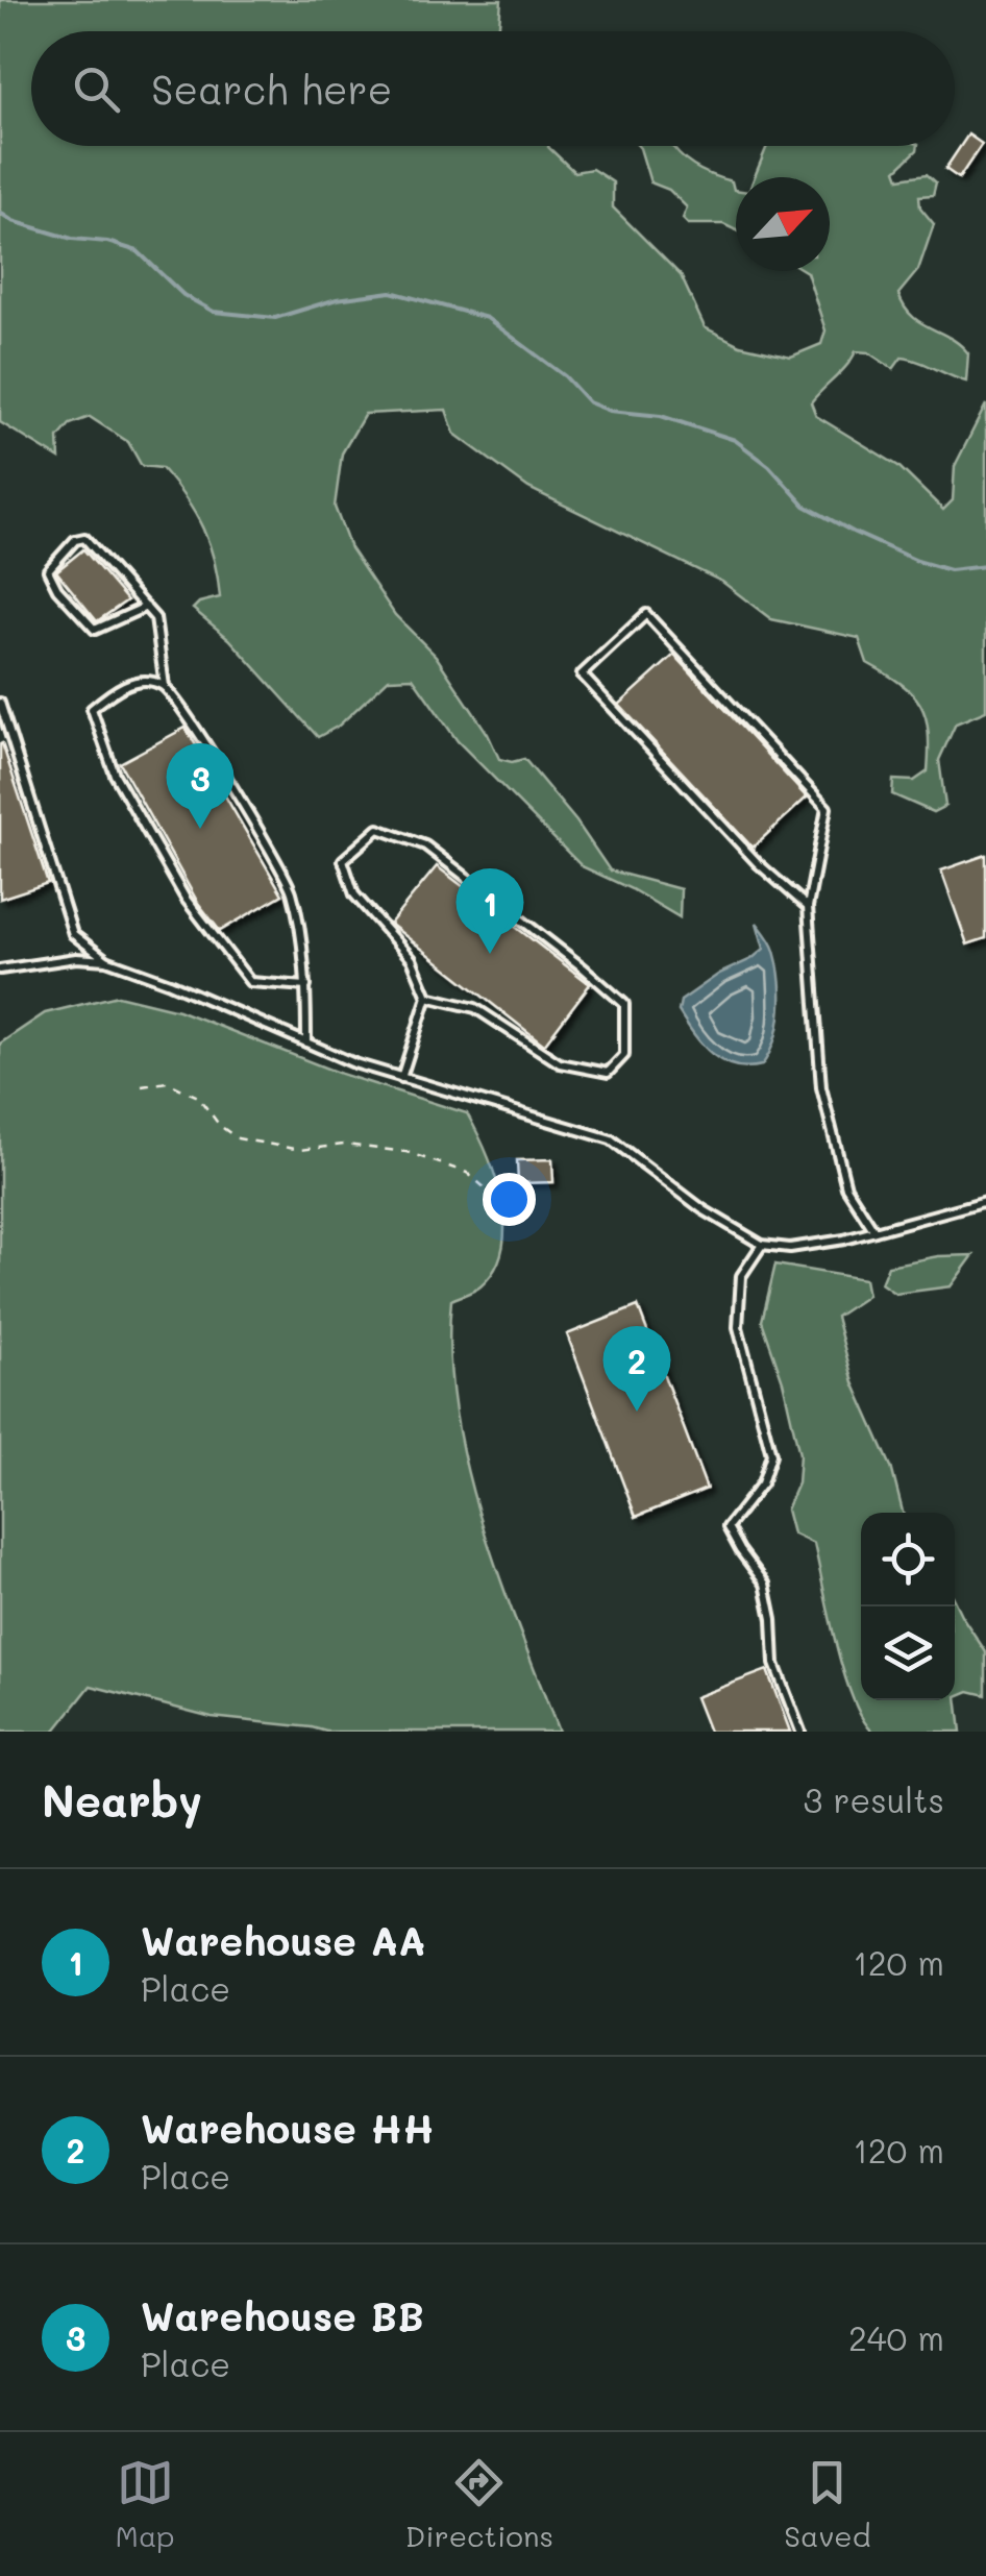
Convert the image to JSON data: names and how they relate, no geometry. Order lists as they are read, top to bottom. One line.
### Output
{"north":"top right","page":{"search":"Search here","pins":["3","1","2"],"heading":["Nearby","3 results"],"list":[{"mark":"1","name":"Warehouse AA","note":"Place","value":"120 m"},{"mark":"2","name":"Warehouse HH","note":"Place","value":"120 m"},{"mark":"3","name":"Warehouse BB","note":"Place","value":"240 m"}],"nav":["Map","Directions","Saved"]}}
